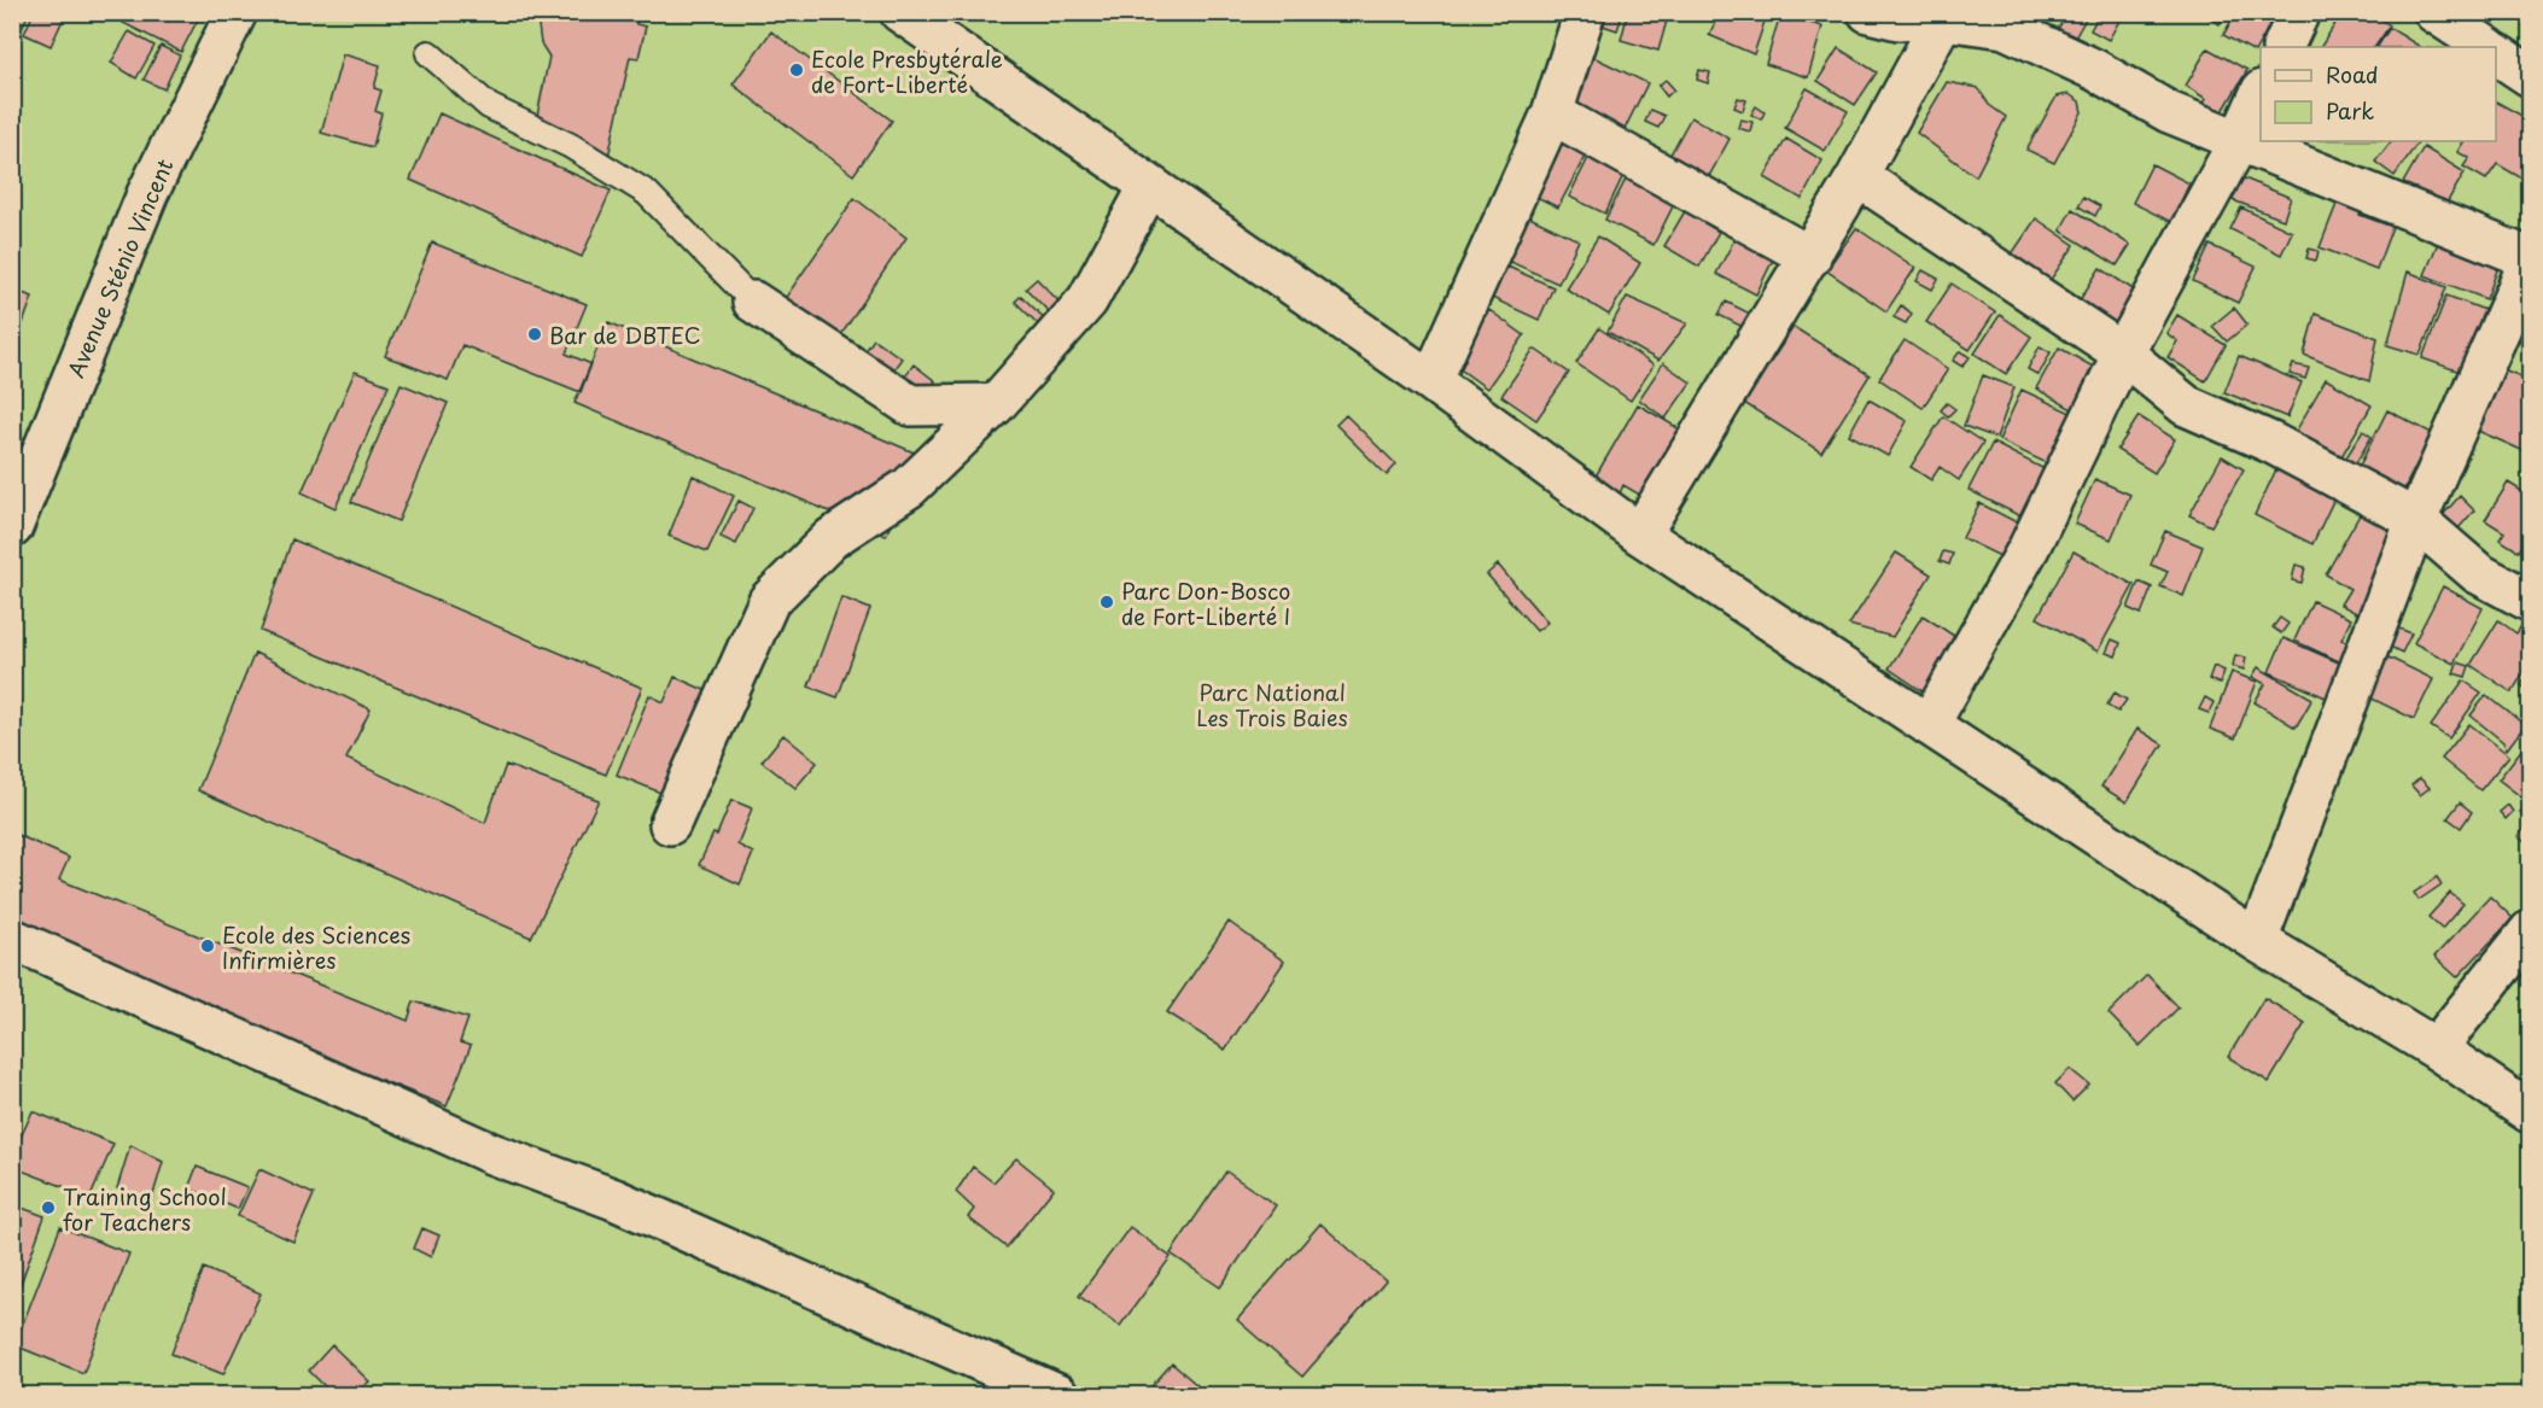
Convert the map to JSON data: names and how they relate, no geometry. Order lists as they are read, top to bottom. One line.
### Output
{"streets":{"street":["Avenue Sténio Vincent"]},"parks":["Parc National Les Trois Baies"],"places":["Ecole Presbytérale de Fort-Liberté","Bar de DBTEC","Parc Don-Bosco de Fort-Liberté I","Ecole des Sciences Infirmières","Training School for Teachers"],"legend":["Road","Park"]}
